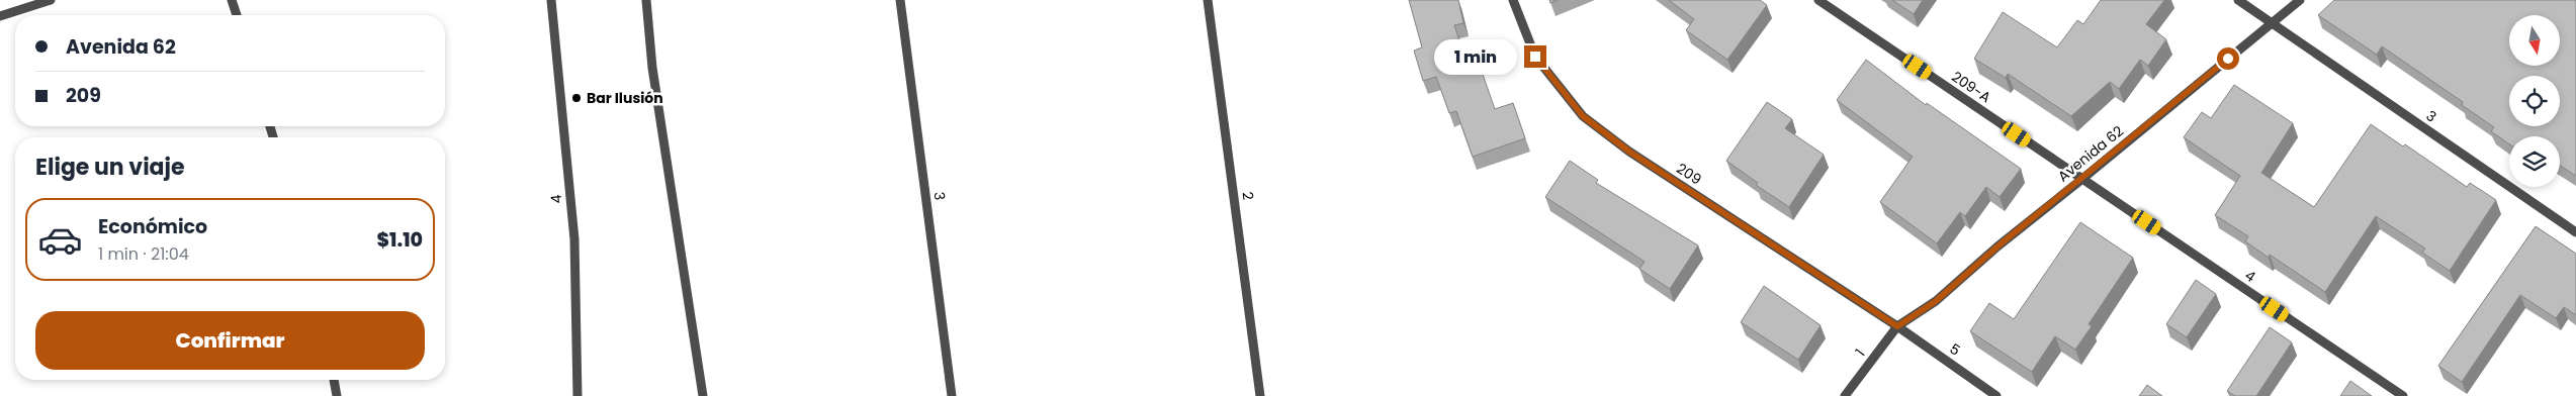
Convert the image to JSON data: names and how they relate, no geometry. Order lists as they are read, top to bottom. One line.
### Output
{"streets":{"street":["209-A","3","Avenida 62","209","2","4","5","1"]},"crossings":[["209-A","Avenida 62"],["209-A","4"],["3","Avenida 62"],["Avenida 62","209"],["Avenida 62","4"],["Avenida 62","5"],["Avenida 62","1"],["209","5"],["209","1"],["5","1"]],"places":["Bar Ilusión"],"north":"bottom","page":{"banner":["Avenida 62","209"],"bubble":"1 min","heading":"Elige un viaje","list":[{"name":"Económico","note":"1 min · 21:04","value":"$1.10"}],"buttons":"Confirmar"}}
